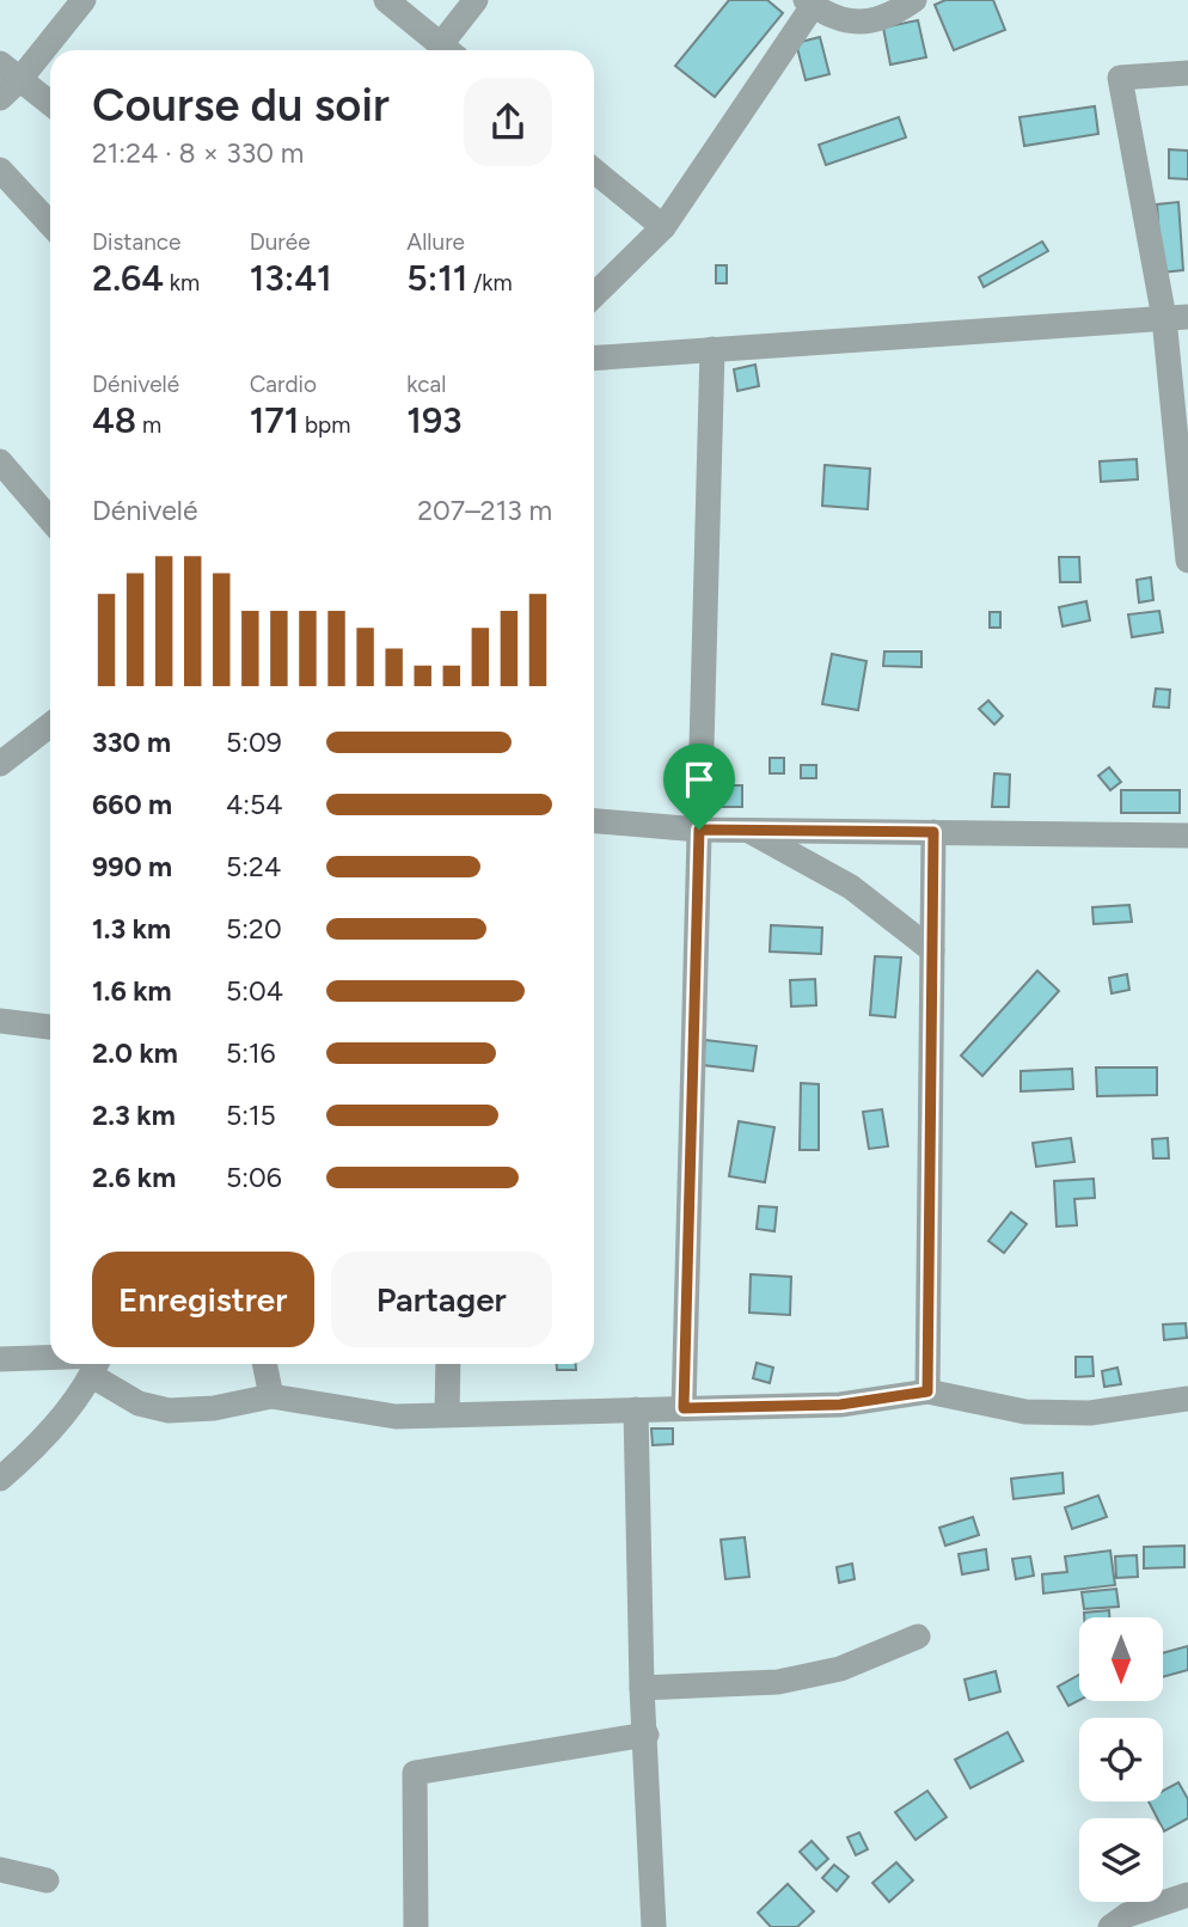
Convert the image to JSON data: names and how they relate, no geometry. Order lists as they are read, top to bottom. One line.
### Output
{"north":"bottom","page":{"heading":["Course du soir","21:24 · 8 × 330 m"],"stats":[["Distance","2.64 km"],["Durée","13:41"],["Allure","5:11 /km"],["Dénivelé","48 m"],["Cardio","171 bpm"],["kcal","193"]],"chart":["Dénivelé","207–213 m"],"list":[{"name":"330 m","note":"5:09"},{"name":"660 m","note":"4:54"},{"name":"990 m","note":"5:24"},{"name":"1.3 km","note":"5:20"},{"name":"1.6 km","note":"5:04"},{"name":"2.0 km","note":"5:16"},{"name":"2.3 km","note":"5:15"},{"name":"2.6 km","note":"5:06"}],"buttons":["Enregistrer","Partager"]}}
